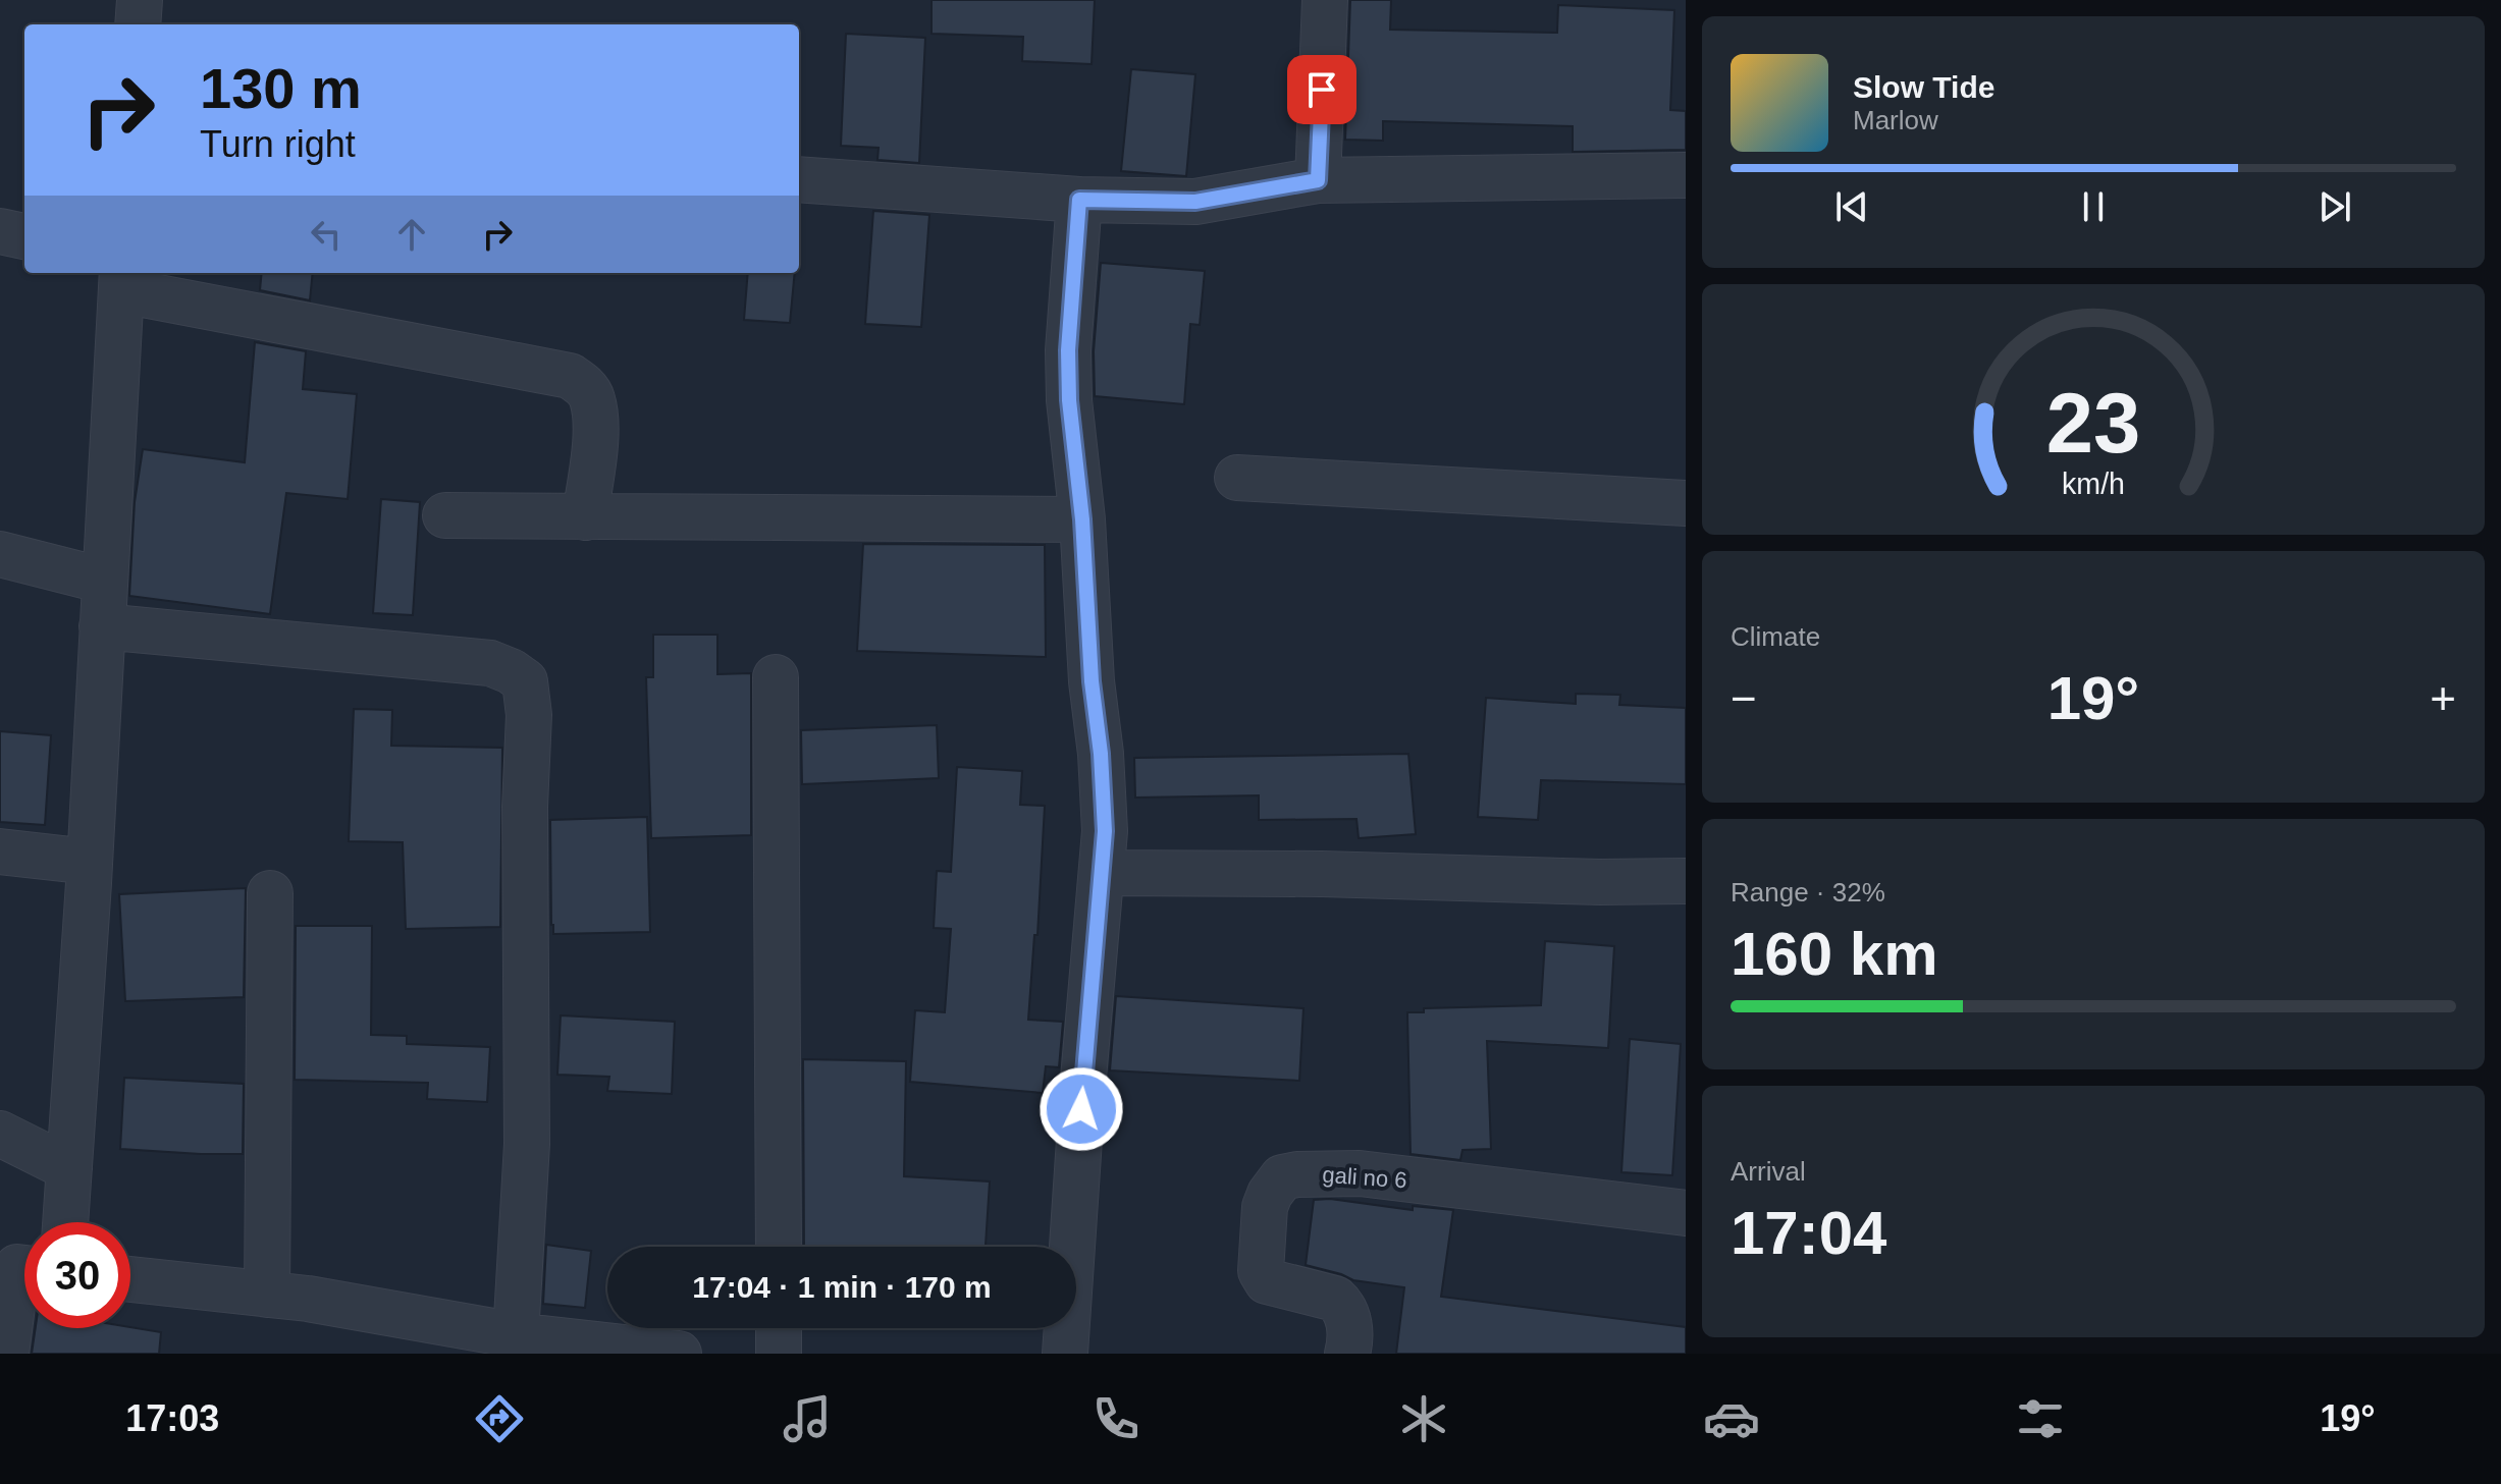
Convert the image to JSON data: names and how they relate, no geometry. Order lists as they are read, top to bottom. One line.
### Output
{"streets":{"street":["gali no 6"]},"page":{"turn":["130 m","Turn right"],"song":["Slow Tide","Marlow"],"tile":["Climate",["Range · 32%","160 km"],["Arrival","17:04"]],"heat":["−","19°","+"],"limit":"30","trip":"17:04 · 1 min · 170 m","tabs":["17:03","19°"],"gauge":["23","km/h"]}}
